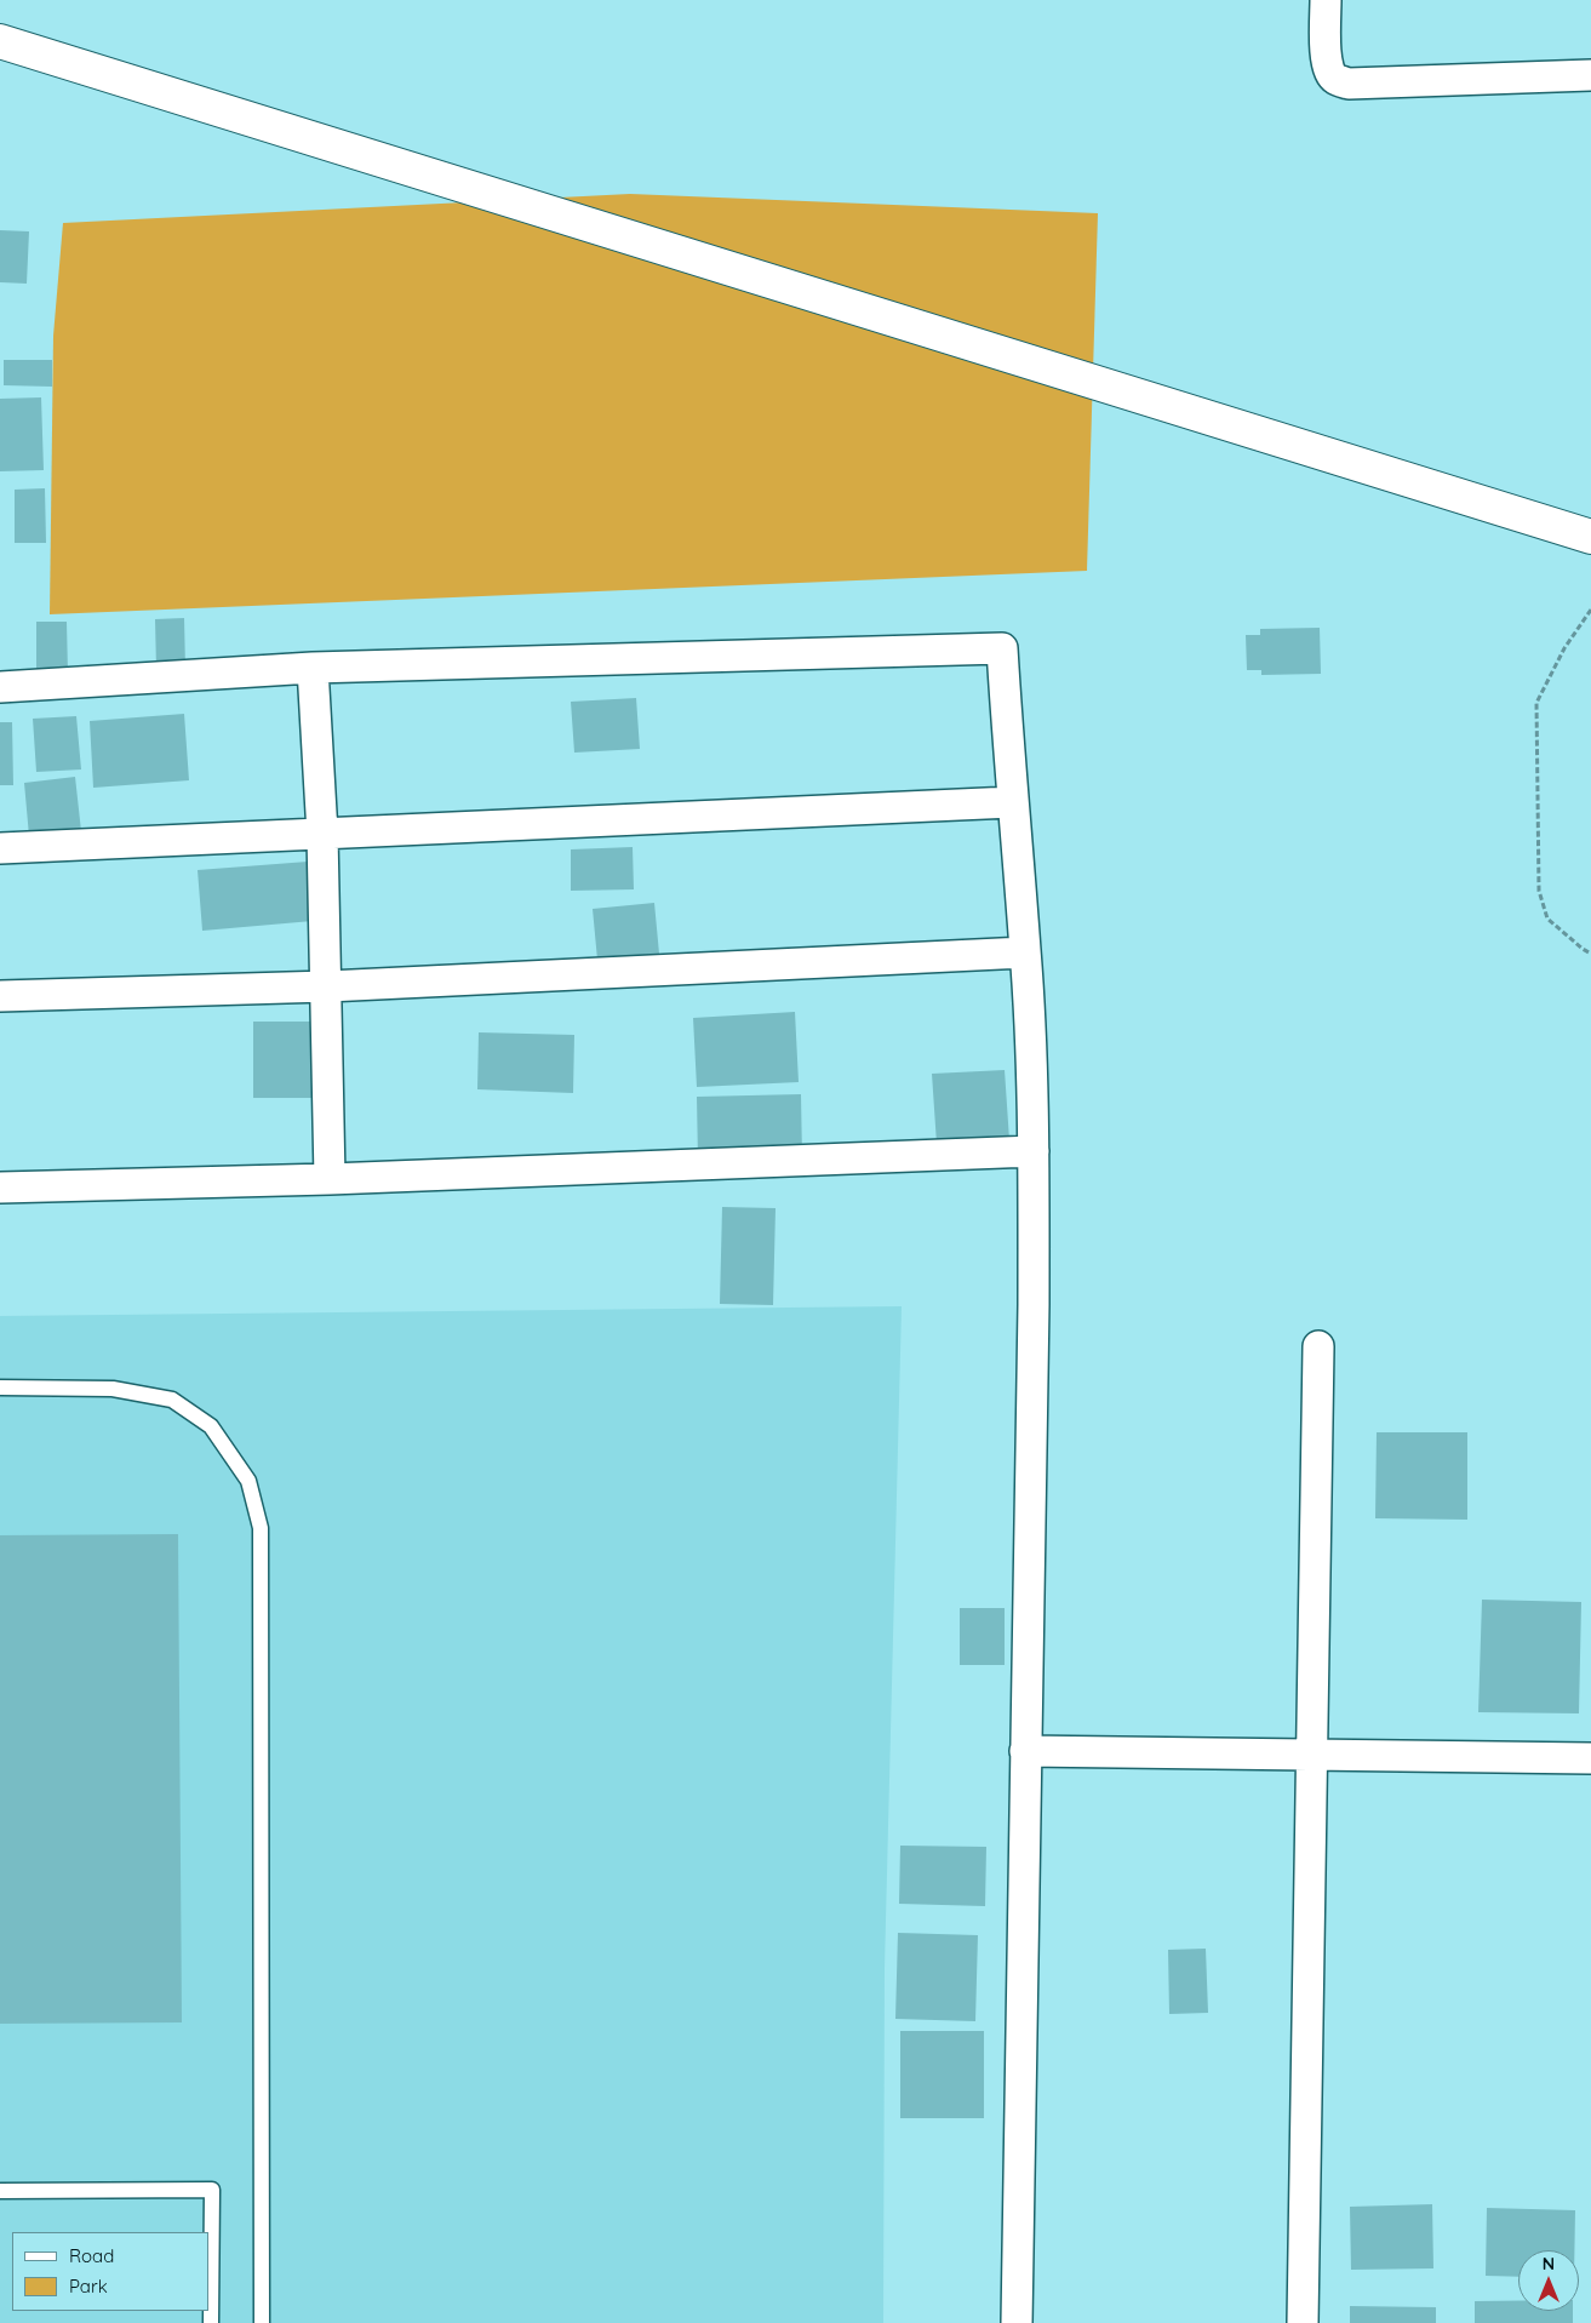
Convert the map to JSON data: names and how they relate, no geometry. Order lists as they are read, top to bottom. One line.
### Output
{"legend":["Road","Park"],"north":"top"}
